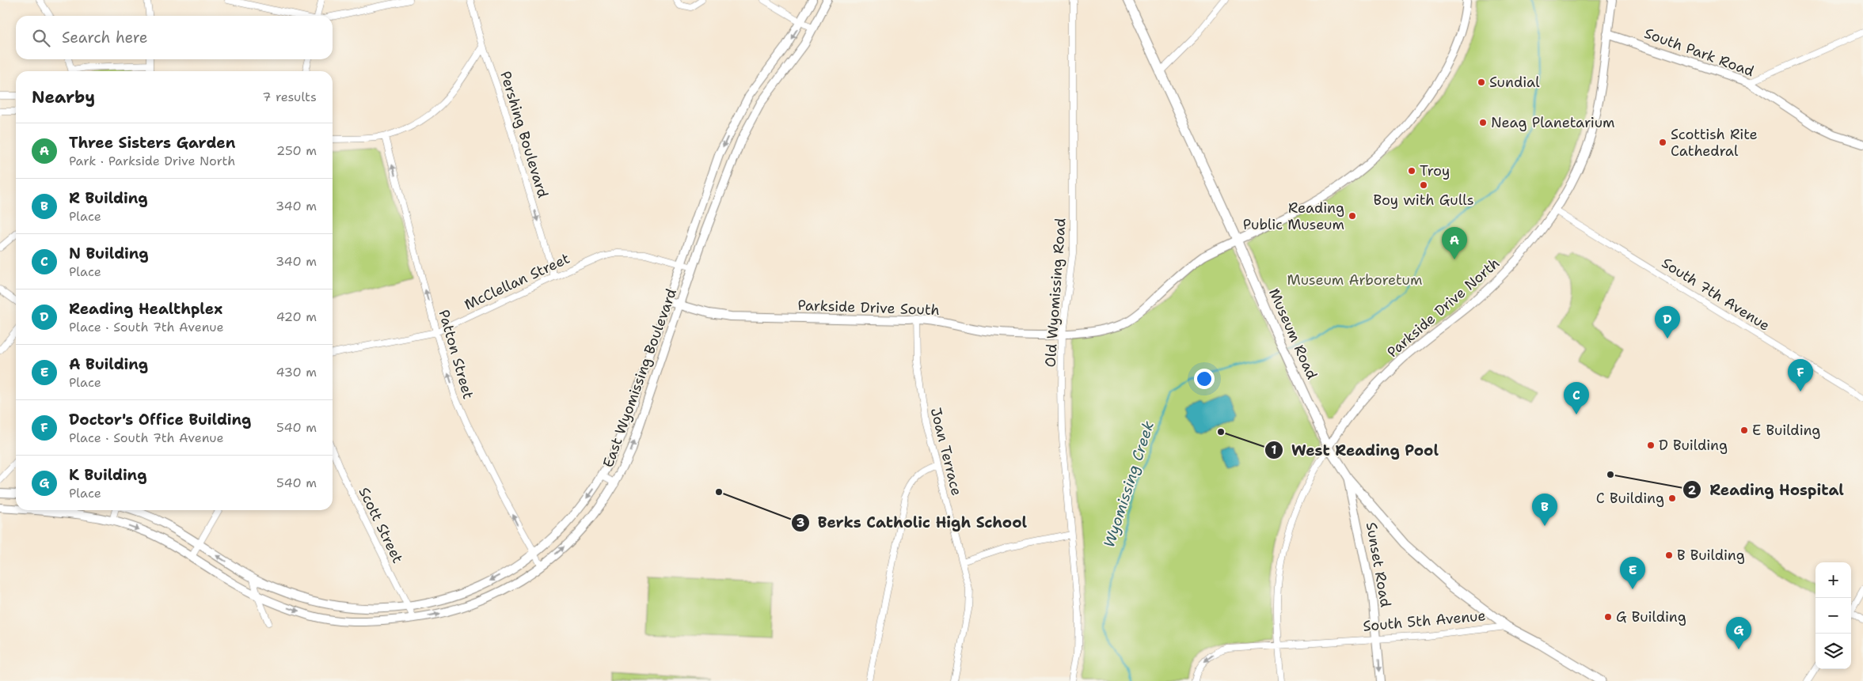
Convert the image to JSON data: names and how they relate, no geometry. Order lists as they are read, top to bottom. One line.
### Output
{"streets":{"main road":["Museum Road","South 5th Avenue"],"street":["South Park Road","Pershing Boulevard","McClellan Street","Old Wyomissing Road","South 7th Avenue","Parkside Drive South","Parkside Drive North","Patton Street","East Wyomissing Boulevard","Joan Terrace","Scott Street","Sunset Road"]},"crossings":[["South Park Road","Parkside Drive North"],["Pershing Boulevard","McClellan Street"],["McClellan Street","Patton Street"],["McClellan Street","East Wyomissing Boulevard"],["Old Wyomissing Road","Parkside Drive South"],["South 7th Avenue","Parkside Drive North"],["Parkside Drive South","Museum Road"],["Parkside Drive South","East Wyomissing Boulevard"],["Parkside Drive South","Joan Terrace"],["Parkside Drive North","Museum Road"],["Museum Road","Sunset Road"],["Museum Road","South 5th Avenue"],["Patton Street","East Wyomissing Boulevard"],["East Wyomissing Boulevard","Scott Street"],["Sunset Road","South 5th Avenue"]],"one_way":["Pershing Boulevard","Patton Street"],"water":["Wyomissing Creek"],"parks":["Museum Arboretum"],"places":["Sundial","Neag Planetarium","Scottish Rite Cathedral","Troy","Boy with Gulls","Reading Public Museum","E Building","West Reading Pool","D Building","Reading Hospital","Berks Catholic High School","C Building","B Building","G Building"],"page":{"search":"Search here","heading":["Nearby","7 results"],"list":[{"mark":"A","name":"Three Sisters Garden","note":"Park · Parkside Drive North","value":"250 m"},{"mark":"B","name":"R Building","note":"Place","value":"340 m"},{"mark":"C","name":"N Building","note":"Place","value":"340 m"},{"mark":"D","name":"Reading Healthplex","note":"Place · South 7th Avenue","value":"420 m"},{"mark":"E","name":"A Building","note":"Place","value":"430 m"},{"mark":"F","name":"Doctor's Office Building","note":"Place · South 7th Avenue","value":"540 m"},{"mark":"G","name":"K Building","note":"Place","value":"540 m"}],"pins":["A","D","F","C","B","E","G"],"map_buttons":["+","−"]}}
